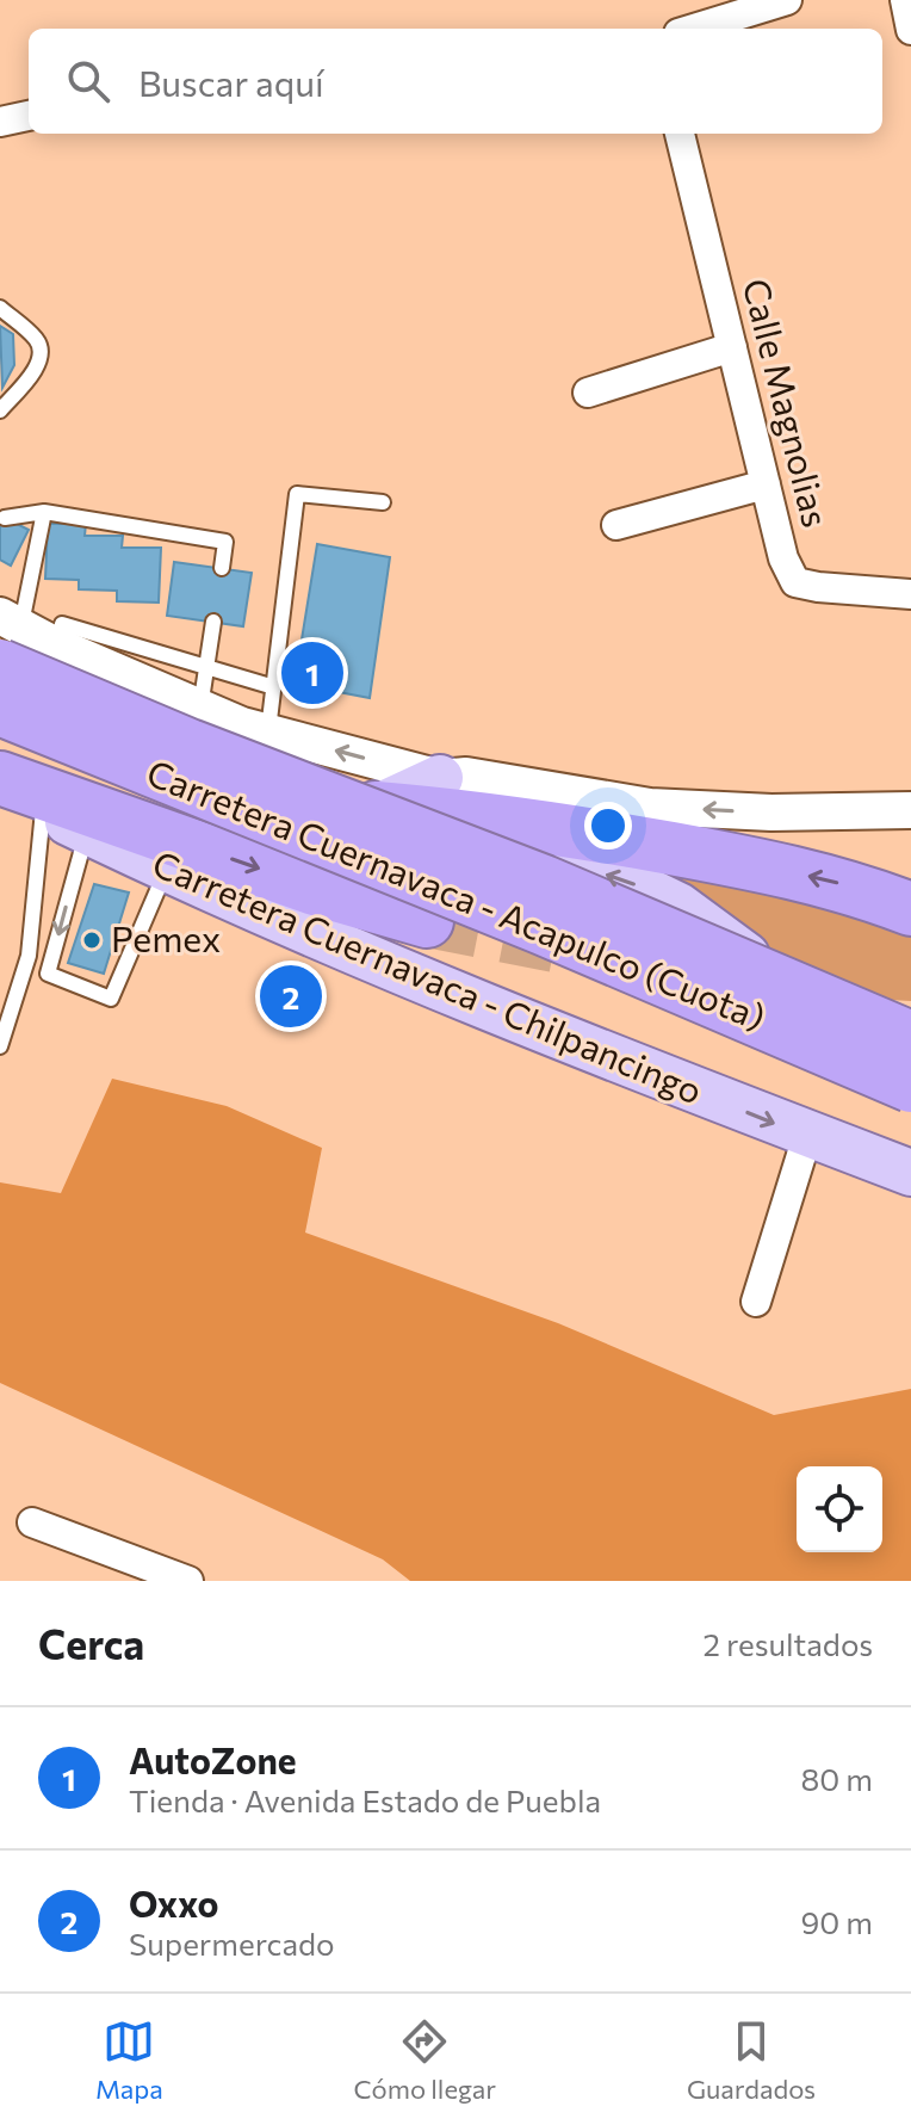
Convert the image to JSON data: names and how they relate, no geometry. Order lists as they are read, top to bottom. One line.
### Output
{"streets":{"highway":["Carretera Cuernavaca - Acapulco (Cuota)"],"main road":["Carretera Cuernavaca - Chilpancingo"],"street":["Calle Magnolias"]},"places":["Pemex"],"page":{"search":"Buscar aquí","pins":["1","2"],"heading":["Cerca","2 resultados"],"list":[{"mark":"1","name":"AutoZone","note":"Tienda · Avenida Estado de Puebla","value":"80 m"},{"mark":"2","name":"Oxxo","note":"Supermercado","value":"90 m"}],"nav":["Mapa","Cómo llegar","Guardados"]}}
